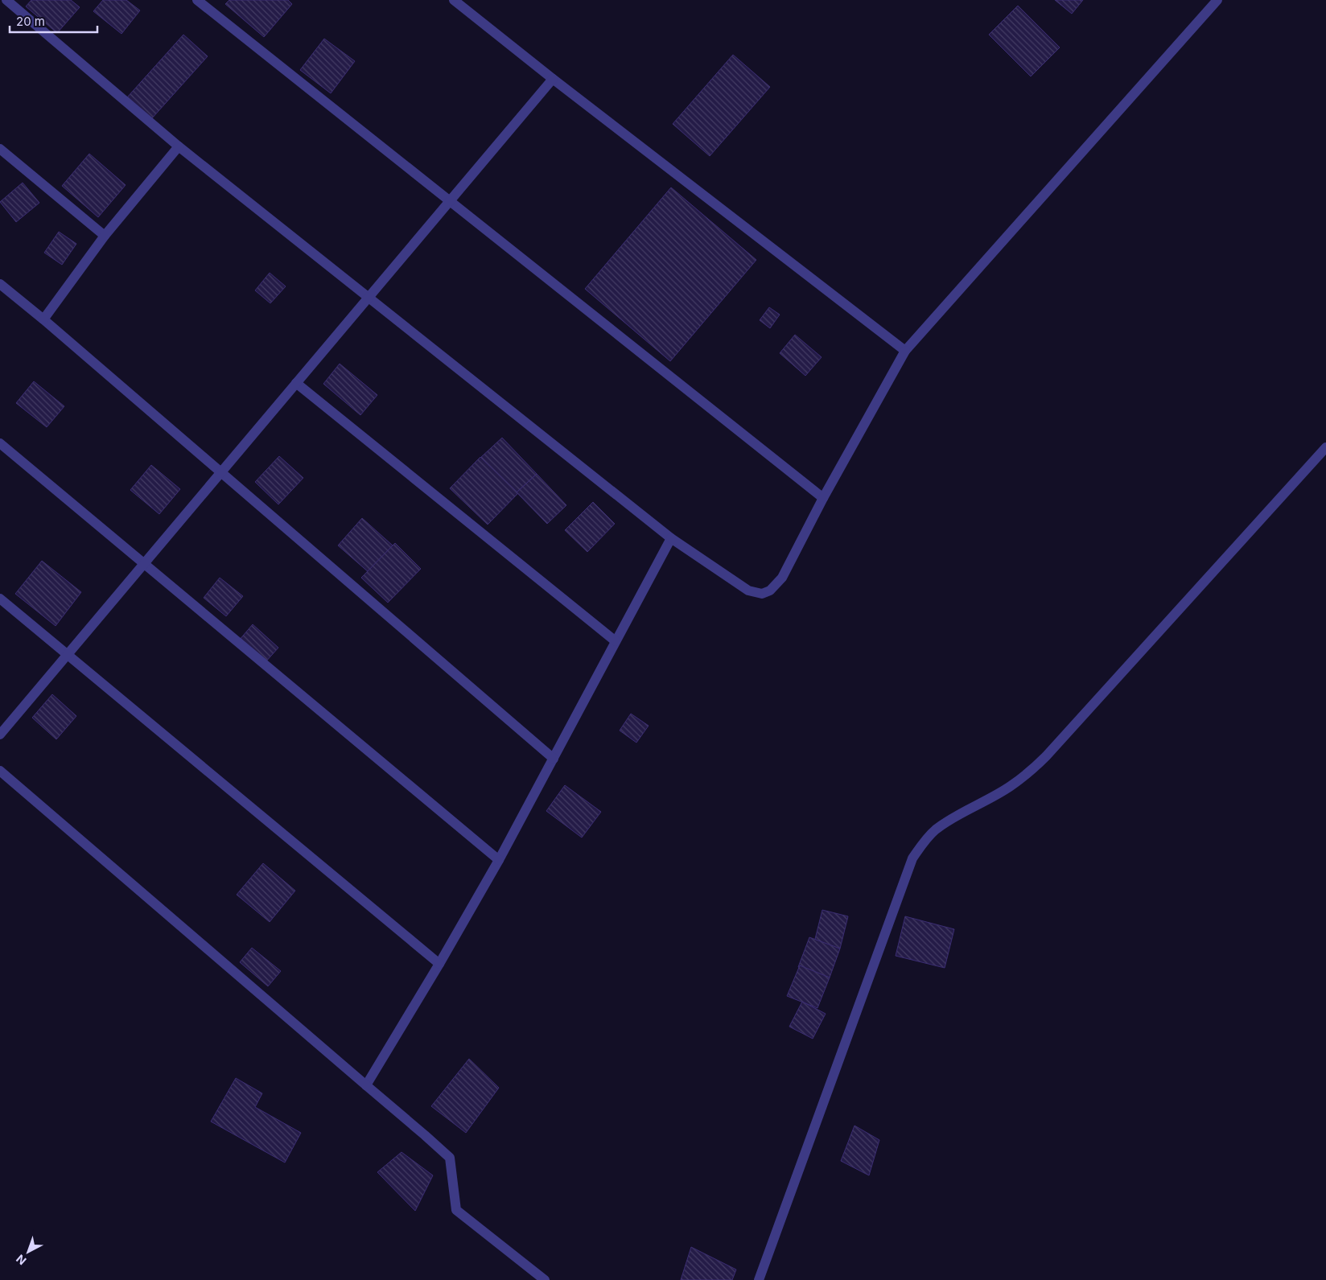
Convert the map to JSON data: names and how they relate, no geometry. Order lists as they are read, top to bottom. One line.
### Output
{"scale_bar":"20 m","north":"bottom left"}
